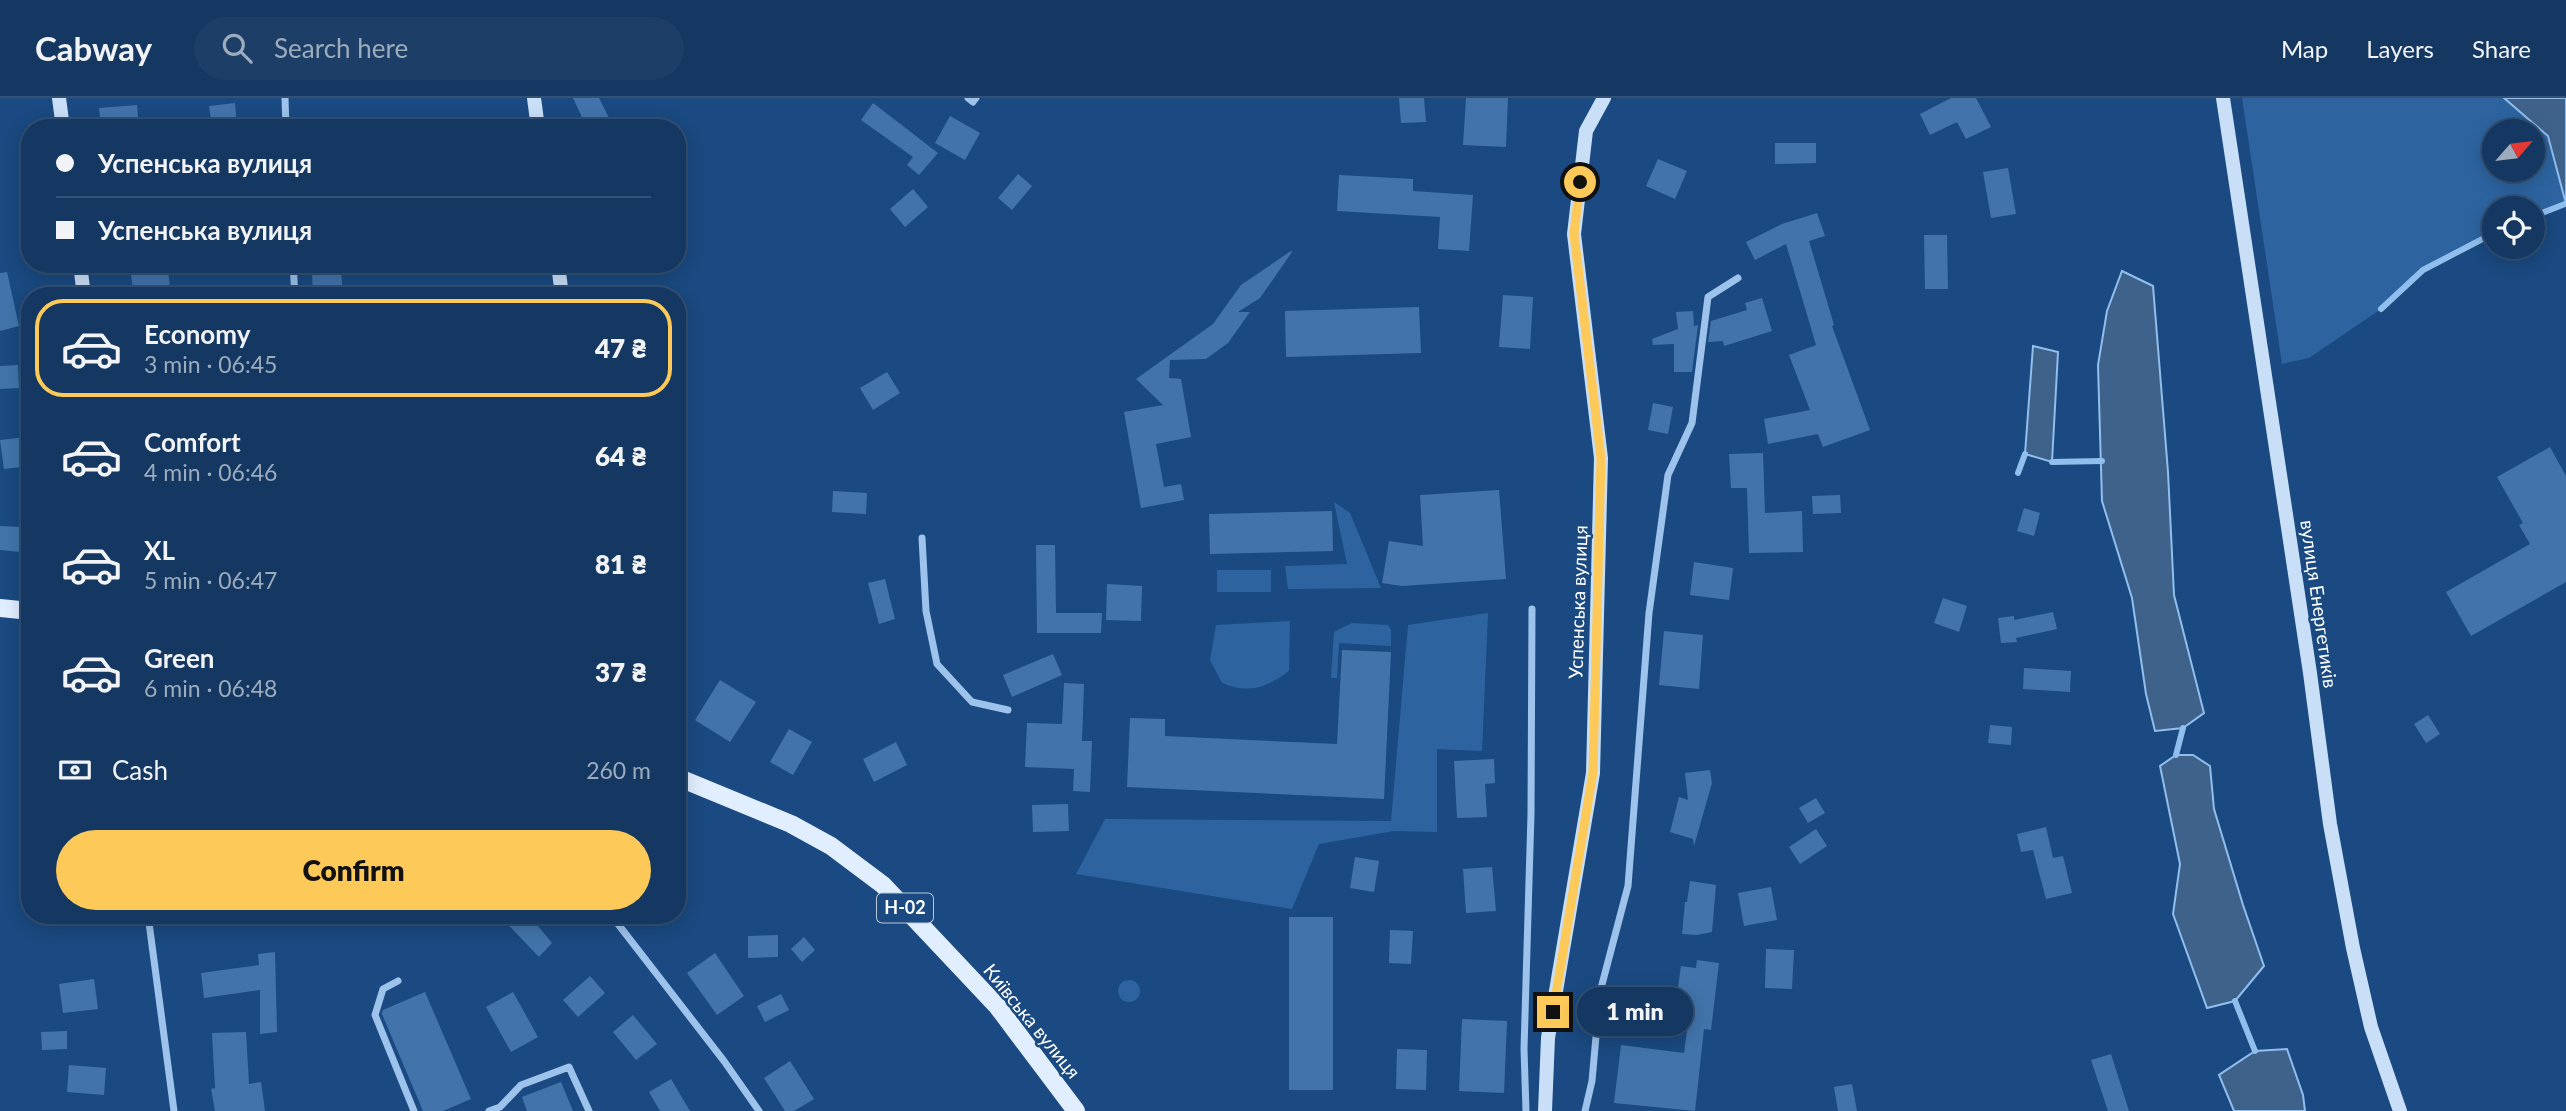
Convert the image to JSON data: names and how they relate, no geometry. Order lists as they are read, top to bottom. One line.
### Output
{"streets":{"main road":["Н-02","Київська вулиця"],"street":["Успенська вулиця","вулиця Енергетиків"]},"north":"top right","page":{"header":"Cabway","search":"Search here","nav":["Map","Layers","Share"],"banner":["Успенська вулиця","Успенська вулиця"],"list":[{"name":"Economy","note":"3 min · 06:45","value":"47 ₴"},{"name":"Comfort","note":"4 min · 06:46","value":"64 ₴"},{"name":"XL","note":"5 min · 06:47","value":"81 ₴"},{"name":"Green","note":"6 min · 06:48","value":"37 ₴"}],"pay":["Cash","260 m"],"buttons":"Confirm","bubble":"1 min"}}
